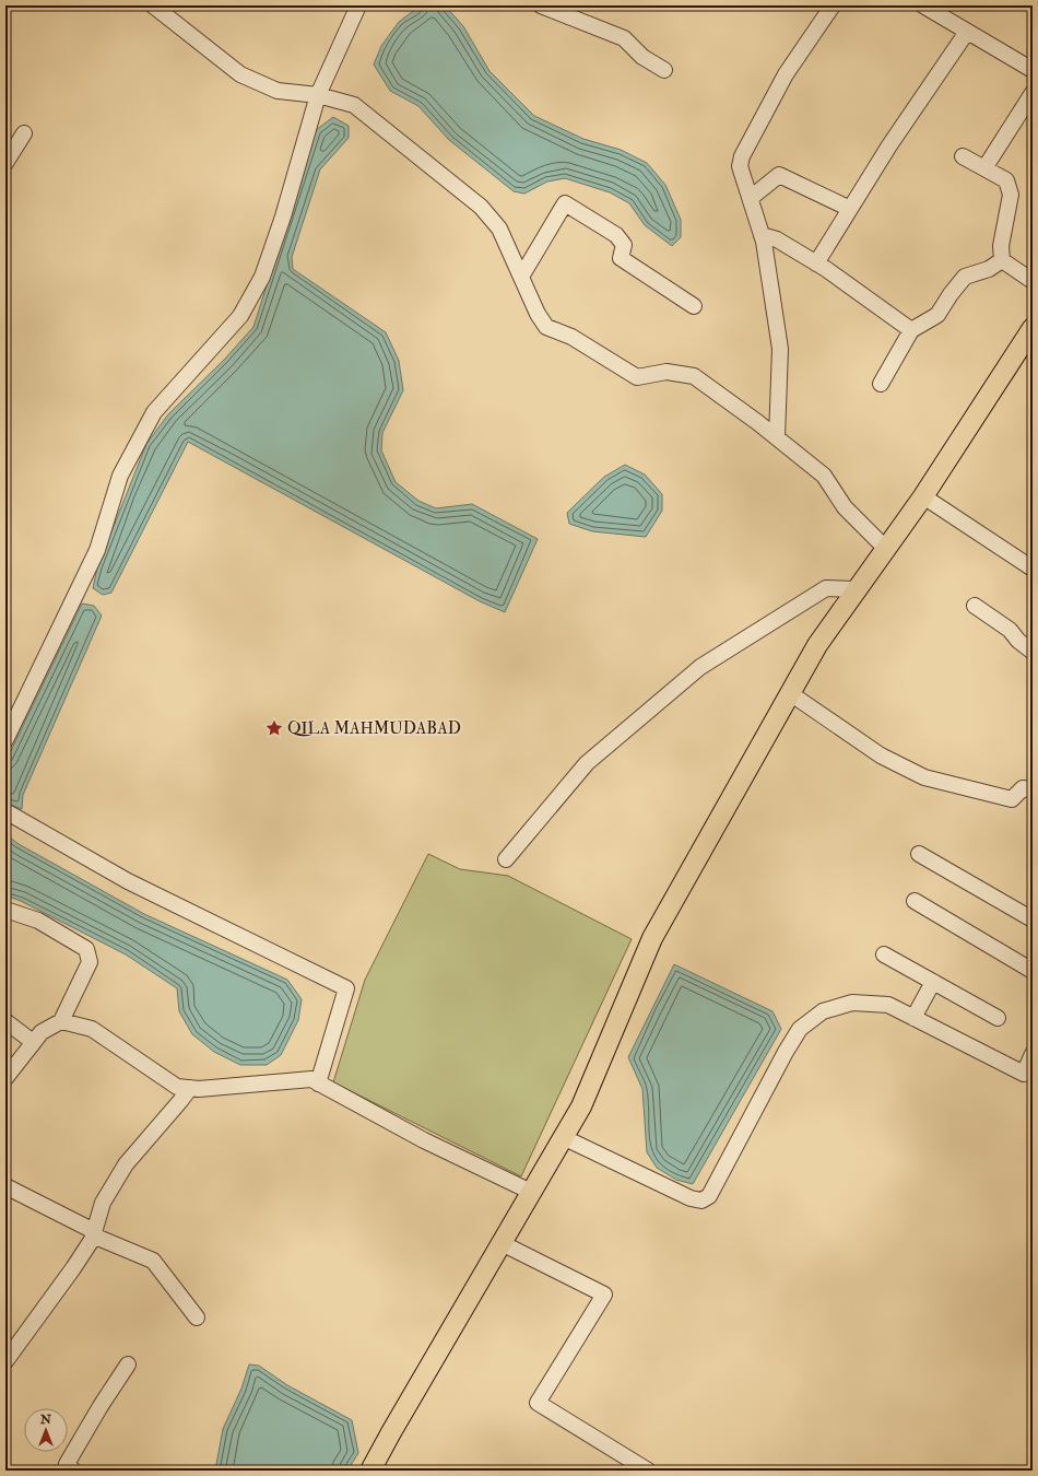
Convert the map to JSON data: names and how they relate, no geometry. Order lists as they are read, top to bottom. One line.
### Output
{"places":{"place":["QILA MAHMUDABAD"]},"north":"top"}
